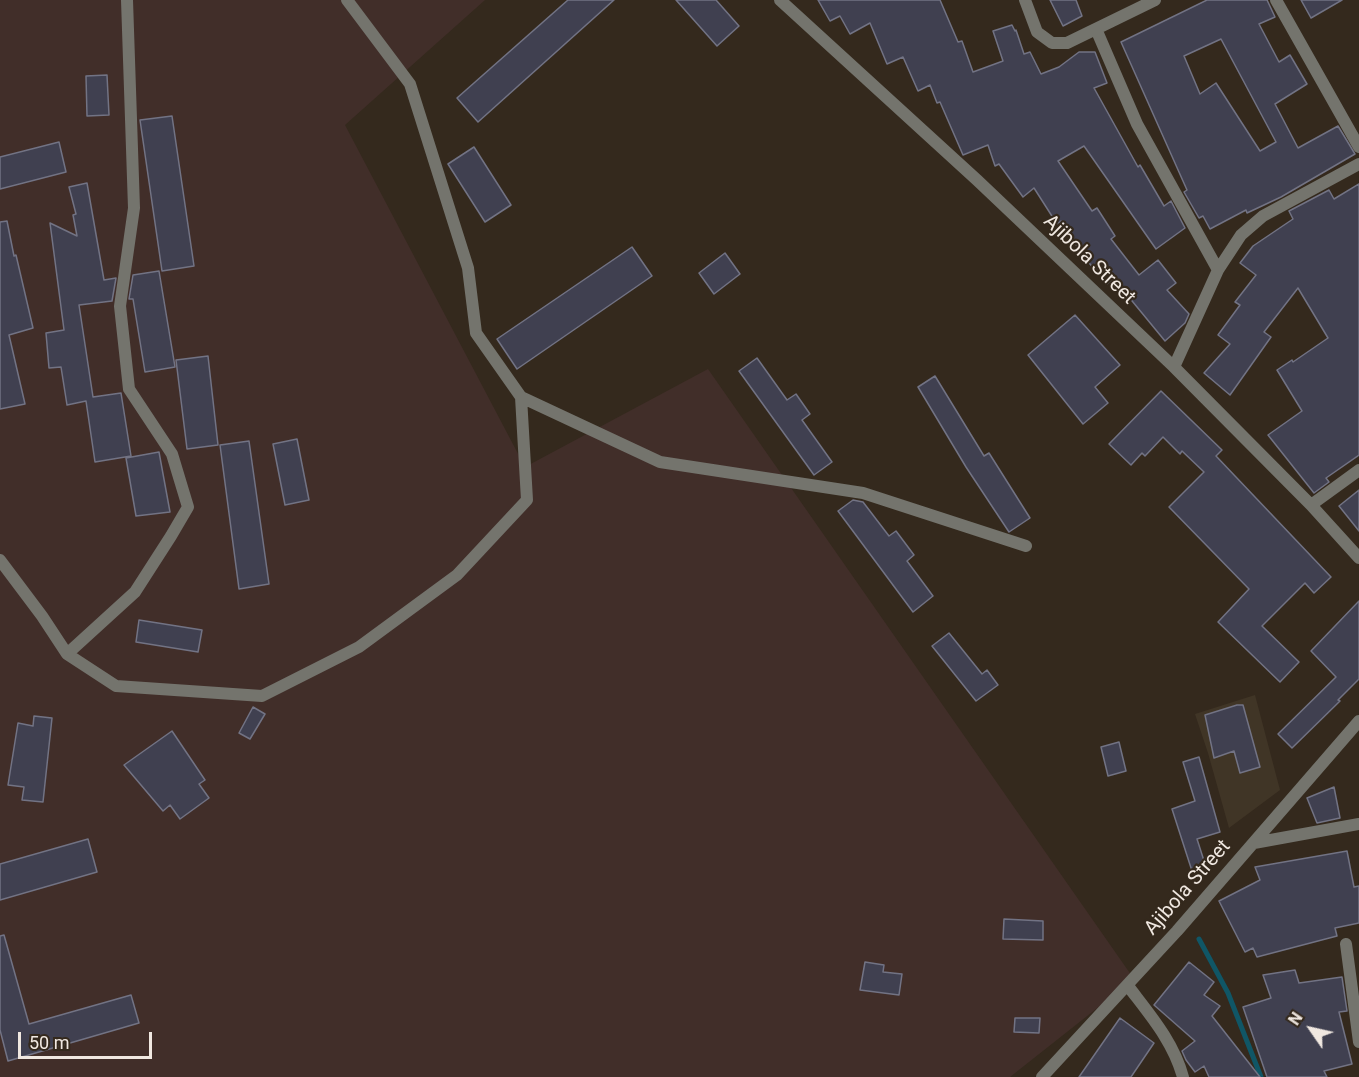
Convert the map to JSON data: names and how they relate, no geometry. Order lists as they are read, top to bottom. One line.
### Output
{"streets":{"street":["Ajibola Street"]},"scale_bar":"50 m","north":"top left"}
